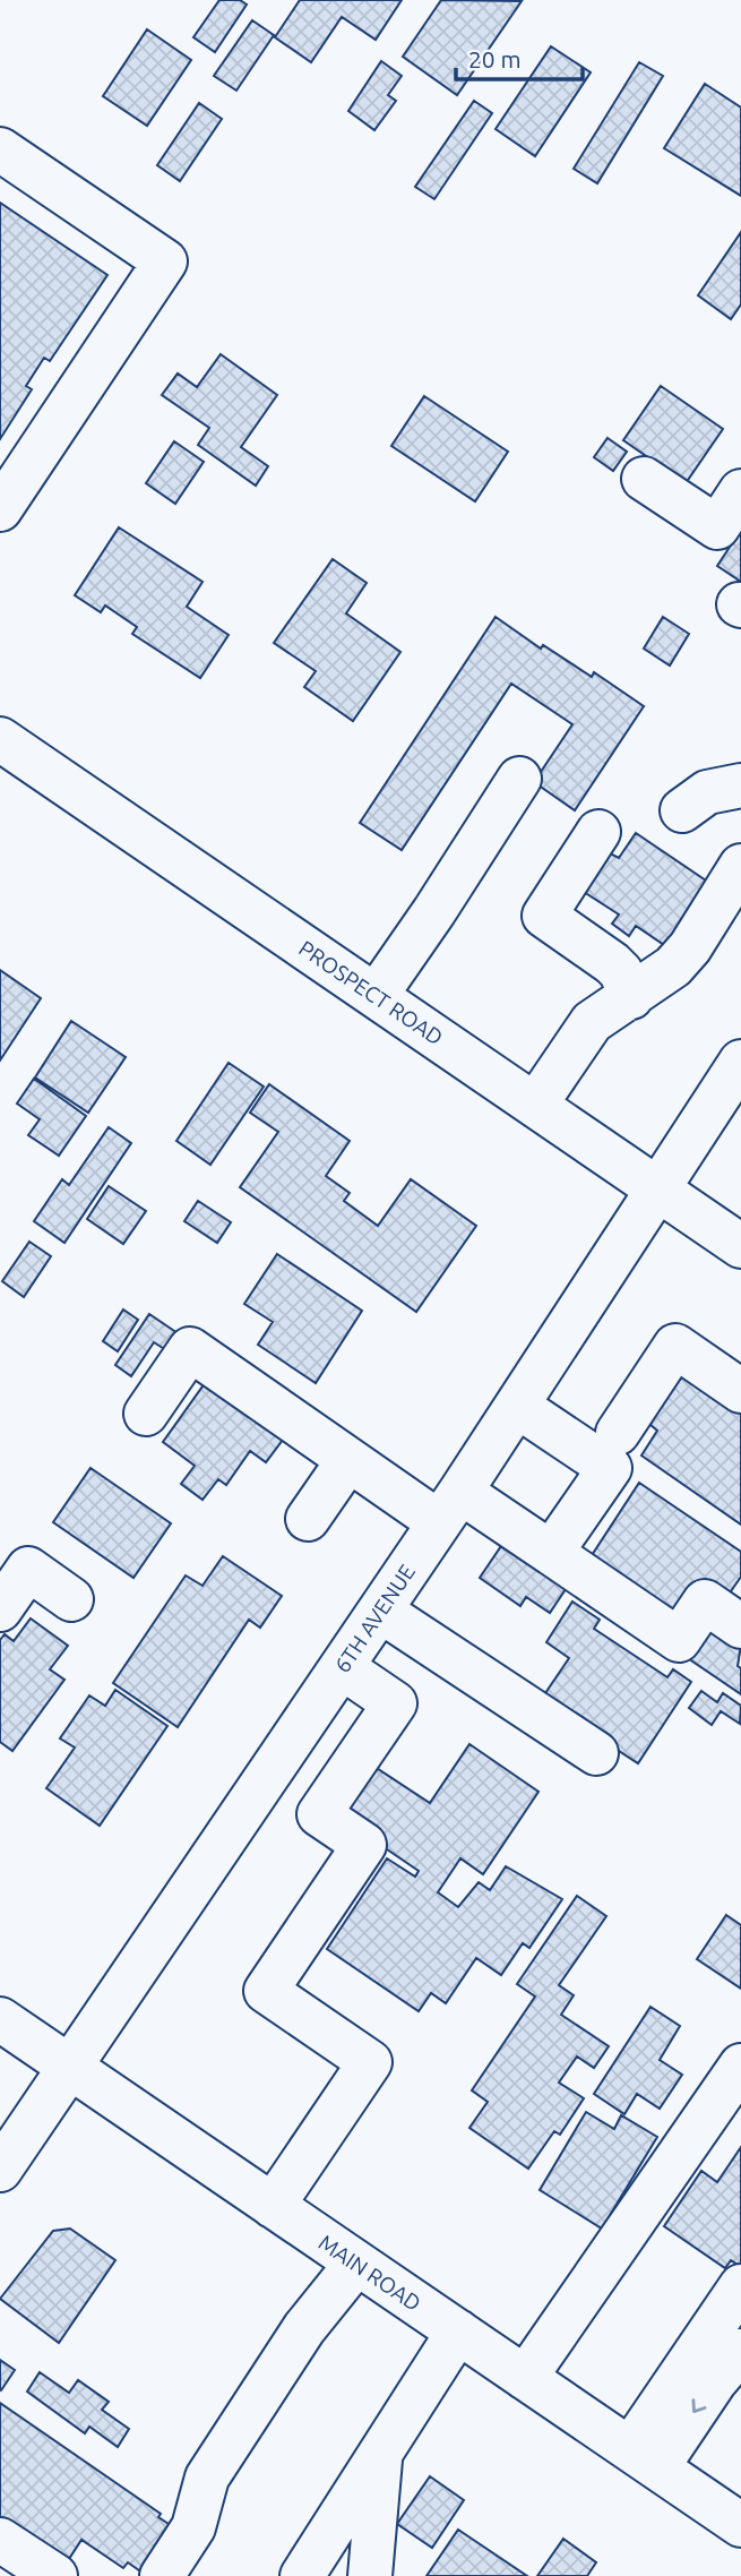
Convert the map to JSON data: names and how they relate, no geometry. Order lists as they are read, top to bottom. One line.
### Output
{"streets":{"street":["PROSPECT ROAD","6TH AVENUE","MAIN ROAD"]},"crossings":[["PROSPECT ROAD","6TH AVENUE"],["6TH AVENUE","MAIN ROAD"]],"scale_bar":"20 m"}
